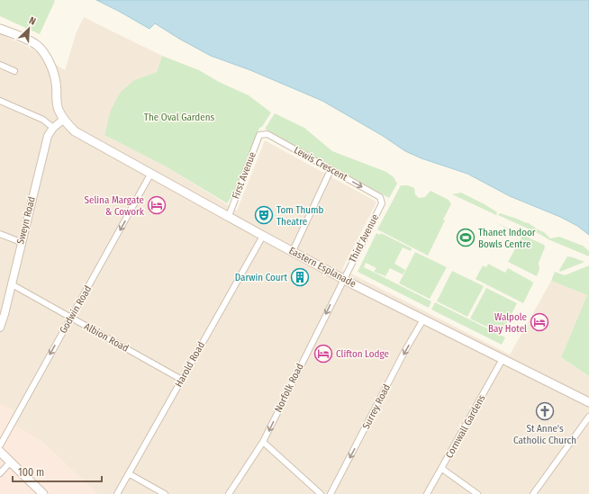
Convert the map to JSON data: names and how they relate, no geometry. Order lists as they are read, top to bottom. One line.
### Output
{"streets":{"main road":["Eastern Esplanade"],"street":["Lewis Crescent","First Avenue","Sweyn Road","Third Avenue","Godwin Road","Albion Road","Harold Road","Norfolk Road","Surrey Road","Cornwall Gardens"]},"crossings":[["Lewis Crescent","First Avenue"],["Lewis Crescent","Third Avenue"],["First Avenue","Eastern Esplanade"],["Sweyn Road","Eastern Esplanade"],["Sweyn Road","Albion Road"],["Third Avenue","Eastern Esplanade"],["Third Avenue","Norfolk Road"],["Eastern Esplanade","Godwin Road"],["Eastern Esplanade","Harold Road"],["Eastern Esplanade","Norfolk Road"],["Eastern Esplanade","Surrey Road"],["Eastern Esplanade","Cornwall Gardens"],["Godwin Road","Albion Road"],["Albion Road","Harold Road"]],"one_way":["Lewis Crescent","Godwin Road","Norfolk Road","Surrey Road"],"parks":["The Oval Gardens"],"places":{"hotel":["Selina Margate & Cowork","Walpole Bay Hotel","Clifton Lodge"],"theatre":["Tom Thumb Theatre"],"sports":["Thanet Indoor Bowls Centre"],"building":["Darwin Court"],"church":["St Anne's Catholic Church"]},"scale_bar":"100 m","north":"top right"}
